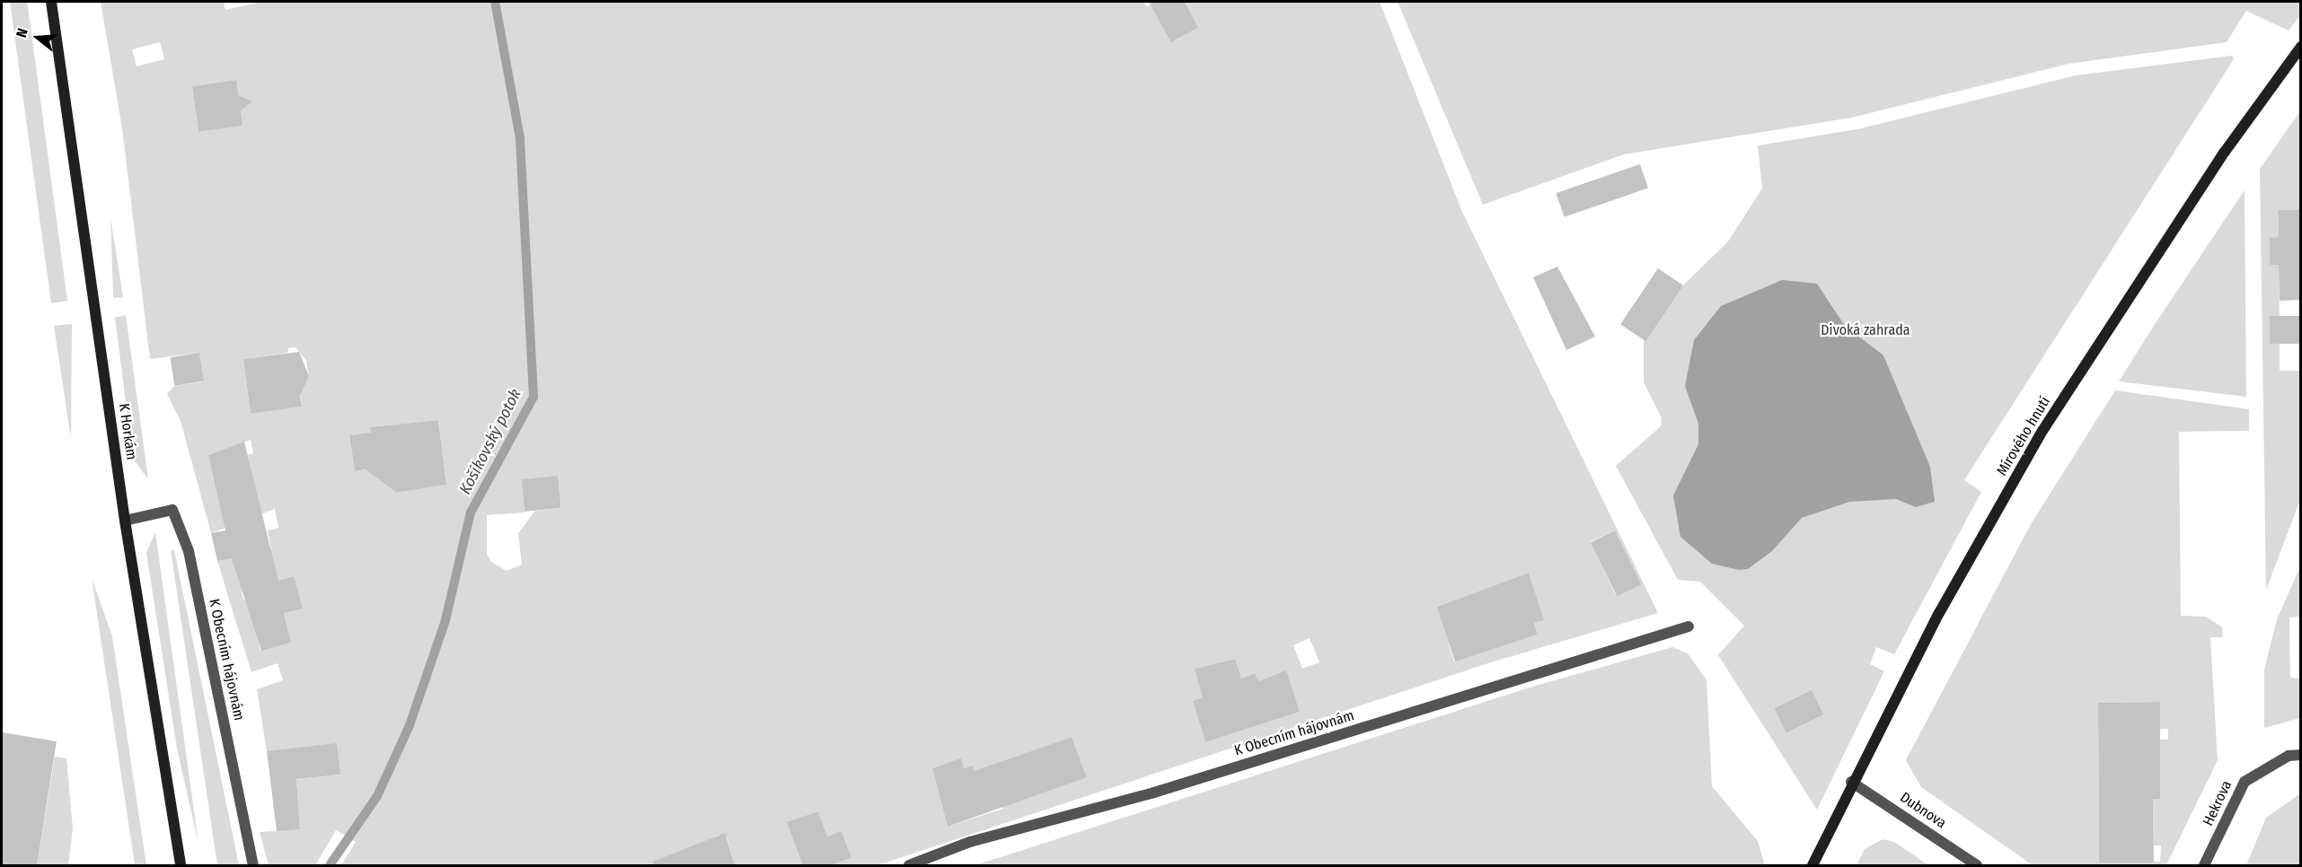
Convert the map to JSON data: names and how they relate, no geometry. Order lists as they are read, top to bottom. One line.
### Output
{"streets":{"main road":["K Horkám","Mírového hnutí"],"street":["K Obecním hájovnám","Hekrova","Dubnova"]},"crossings":[["K Horkám","K Obecním hájovnám"],["Mírového hnutí","Dubnova"]],"water":["Košíkovský potok"],"parks":["Divoká zahrada"],"north":"left"}
